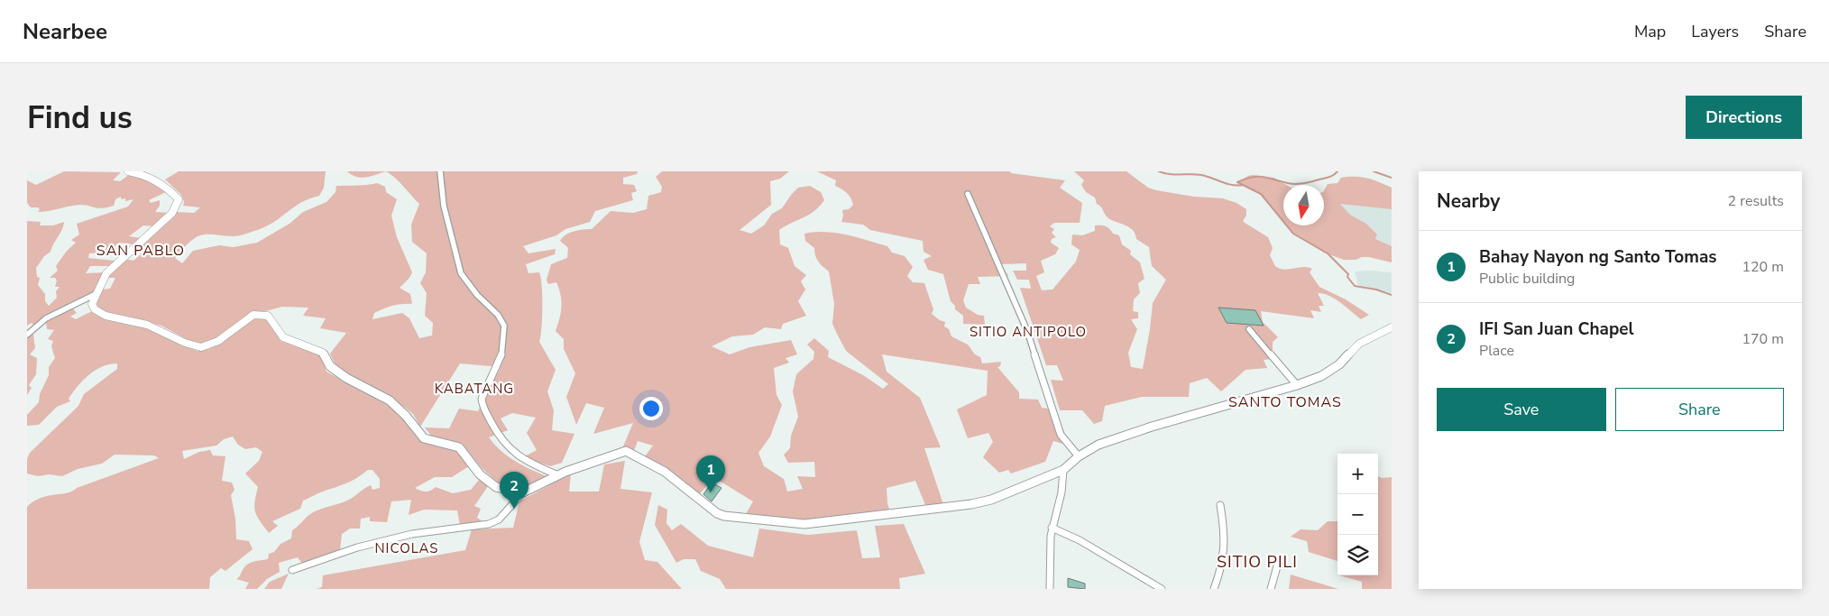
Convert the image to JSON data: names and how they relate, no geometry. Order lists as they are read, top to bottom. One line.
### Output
{"districts":["SAN PABLO","SITIO ANTIPOLO","KABATANG","SANTO TOMAS","NICOLAS","SITIO PILI"],"north":"bottom","page":{"header":"Nearbee","nav":["Map","Layers","Share"],"buttons":["Directions",["Save","Share"]],"title":"Find us","heading":["Nearby","2 results"],"list":[{"mark":"1","name":"Bahay Nayon ng Santo Tomas","note":"Public building","value":"120 m"},{"mark":"2","name":"IFI San Juan Chapel","note":"Place","value":"170 m"}],"map_buttons":["+","−"],"pins":["1","2"]}}
